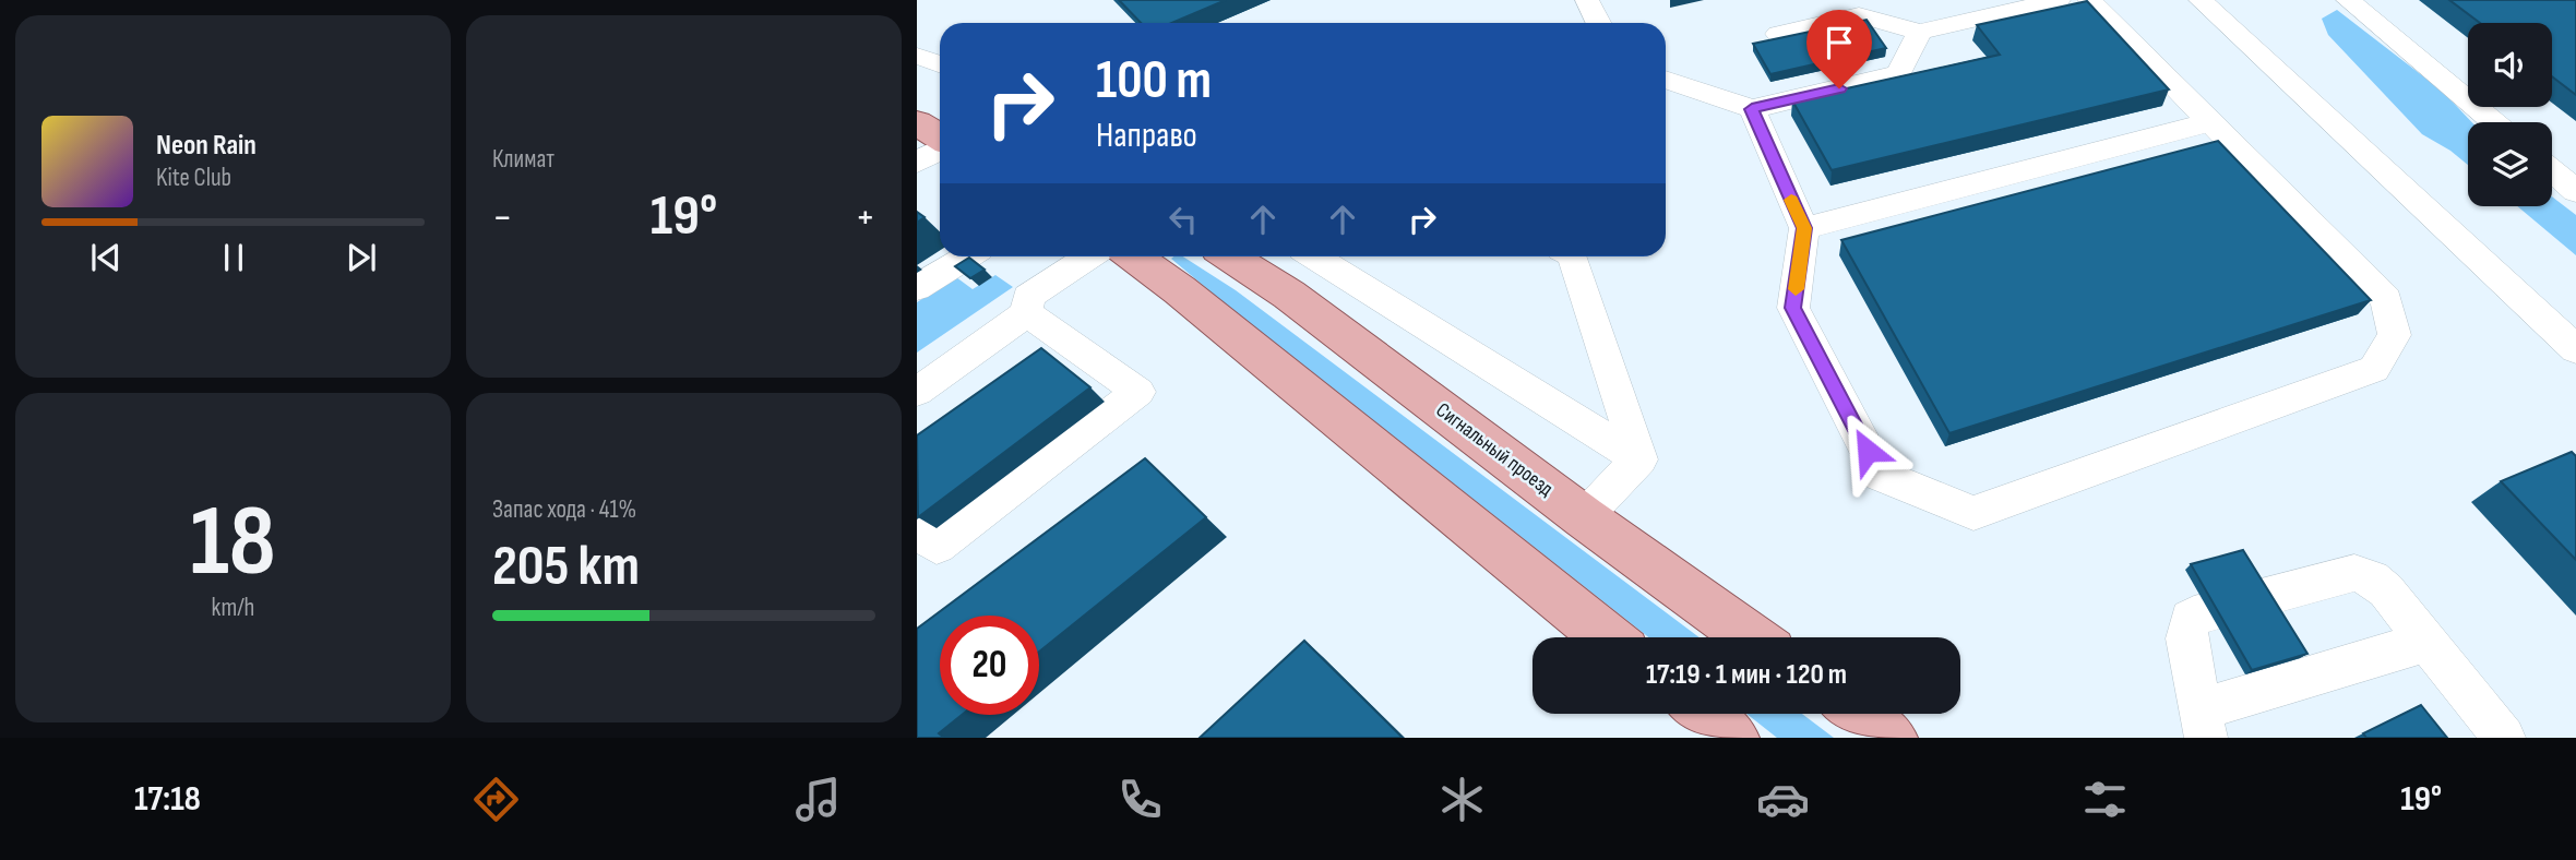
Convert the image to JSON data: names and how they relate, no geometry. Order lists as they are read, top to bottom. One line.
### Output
{"streets":{"main road":["Сигнальный проезд"]},"page":{"tile":["Климат",["18","km/h"],["Запас хода · 41%","205 km"]],"turn":["100 m","Направо"],"song":["Neon Rain","Kite Club"],"heat":["−","19°","+"],"limit":"20","trip":"17:19 · 1 мин · 120 m","tabs":["17:18","19°"]}}
